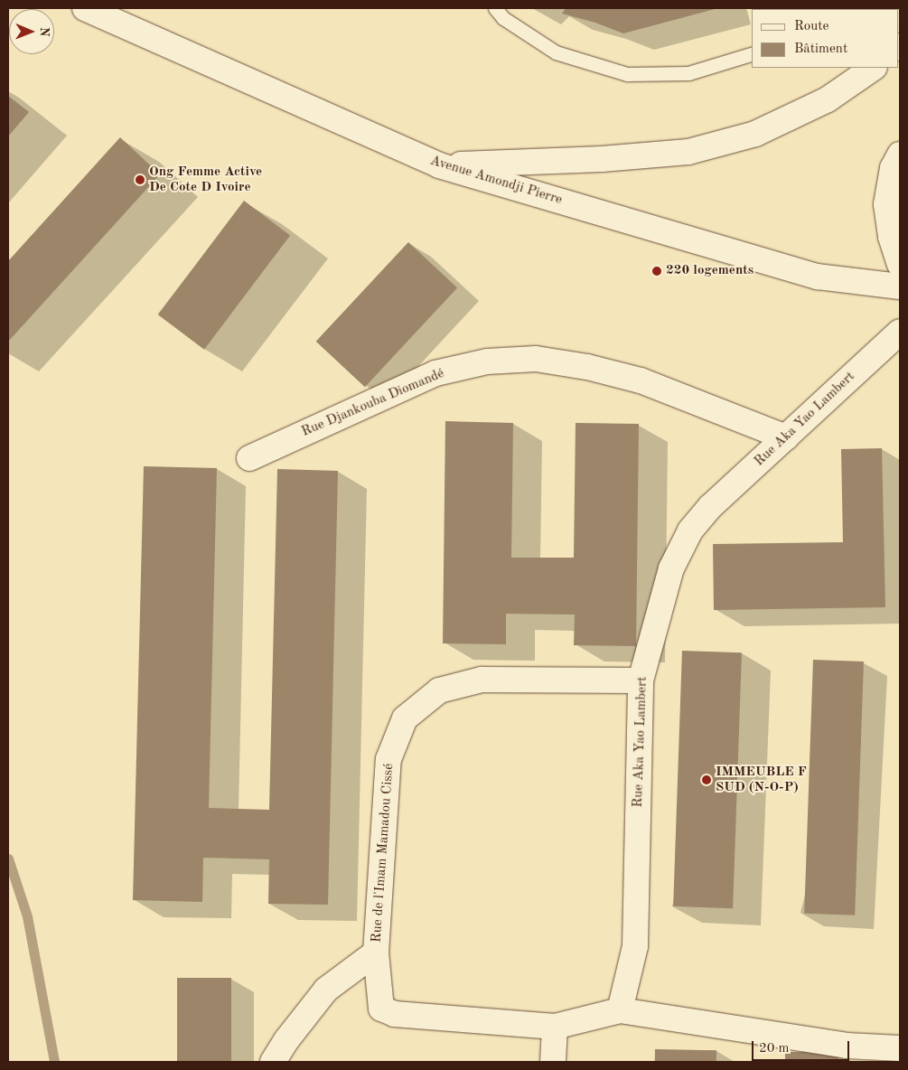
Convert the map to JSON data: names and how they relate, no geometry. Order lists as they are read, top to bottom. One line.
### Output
{"streets":{"street":["Avenue Amondji Pierre","Rue Djankouba Diomandé","Rue Aka Yao Lambert","Rue de l'Imam Mamadou Cissé"]},"crossings":[["Rue Djankouba Diomandé","Rue Aka Yao Lambert"],["Rue Aka Yao Lambert","Rue de l'Imam Mamadou Cissé"]],"places":["Ong Femme Active De Cote D Ivoire","220 logements","IMMEUBLE F SUD (N-O-P)"],"legend":["Route","Bâtiment"],"scale_bar":"20 m","north":"right"}
